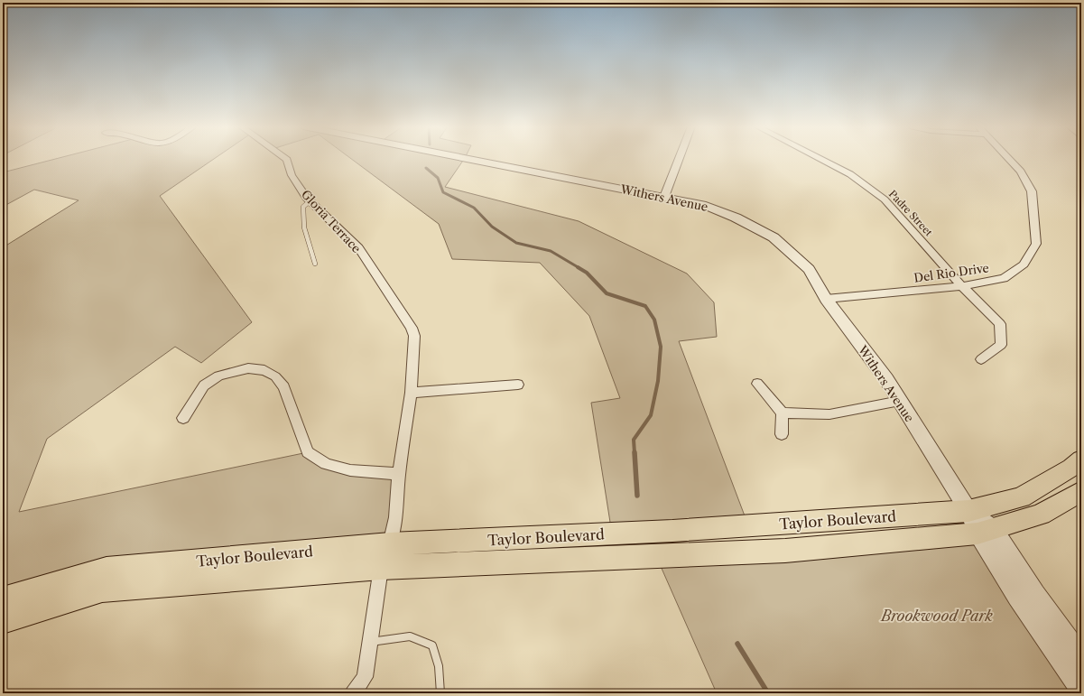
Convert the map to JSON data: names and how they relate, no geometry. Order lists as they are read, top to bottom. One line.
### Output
{"streets":{"main road":["Taylor Boulevard"],"street":["Withers Avenue","Padre Street","Gloria Terrace","Del Rio Drive"]},"crossings":[["Withers Avenue","Del Rio Drive"],["Withers Avenue","Taylor Boulevard"],["Padre Street","Del Rio Drive"],["Gloria Terrace","Taylor Boulevard"]],"parks":["Brookwood Park"]}
